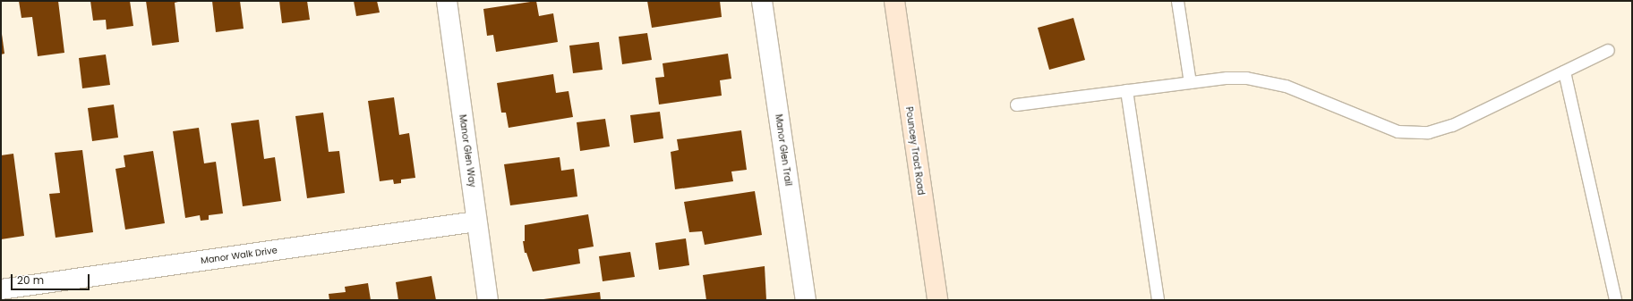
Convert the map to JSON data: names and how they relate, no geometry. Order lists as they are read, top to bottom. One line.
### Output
{"streets":{"main road":["Pouncey Tract Road"],"street":["Manor Glen Trail","Manor Glen Way","Manor Walk Drive"]},"crossings":[["Manor Glen Way","Manor Walk Drive"]],"scale_bar":"20 m"}
